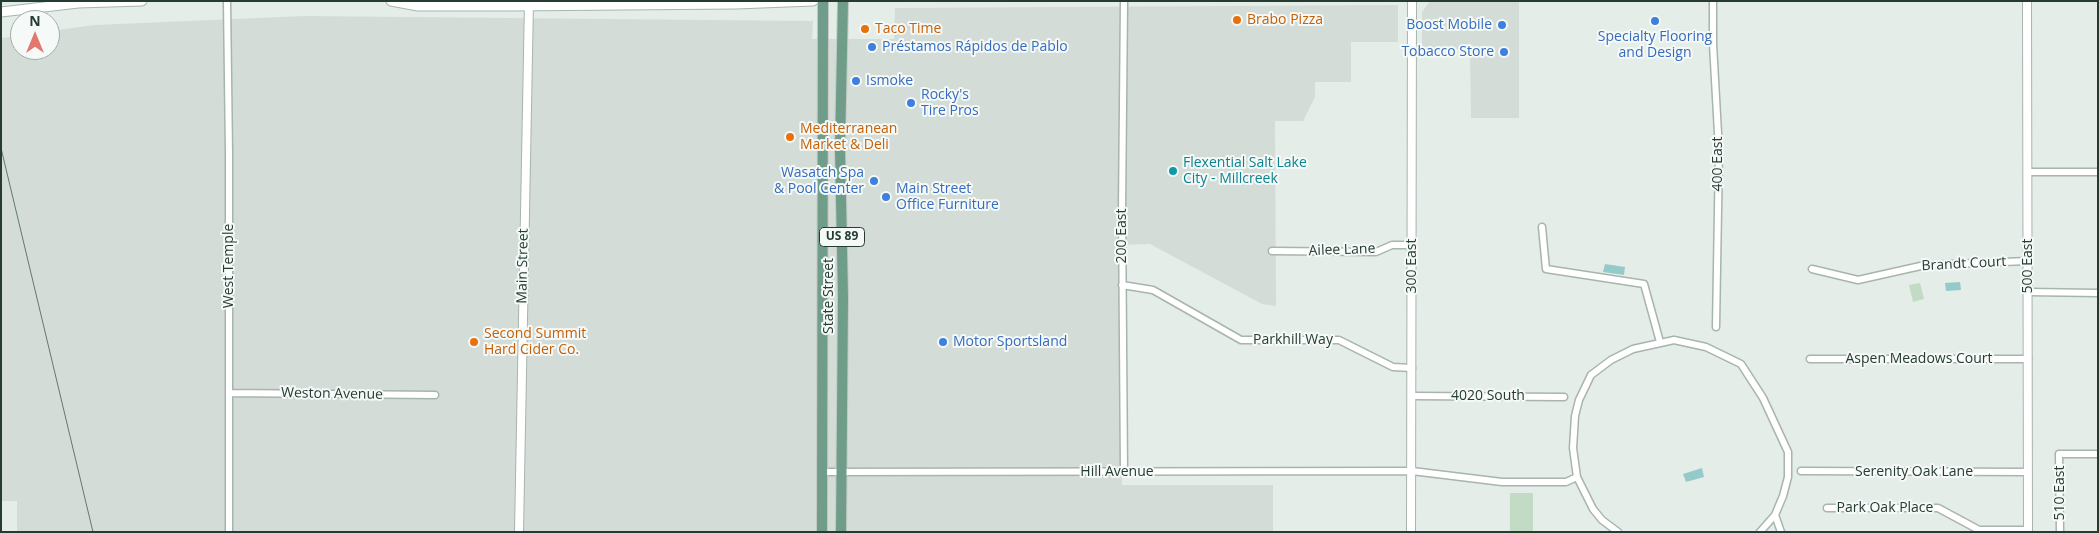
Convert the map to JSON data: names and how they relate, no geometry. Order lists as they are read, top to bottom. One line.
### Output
{"streets":{"main road":["US 89","State Street"],"street":["400 East","200 East","Ailee Lane","Brandt Court","West Temple","Main Street","300 East","500 East","Parkhill Way","Aspen Meadows Court","Weston Avenue","4020 South","Hill Avenue","Serenity Oak Lane","510 East","Park Oak Place"]},"crossings":[["200 East","Parkhill Way"],["200 East","Hill Avenue"],["Ailee Lane","300 East"],["Brandt Court","500 East"],["West Temple","Weston Avenue"],["300 East","Parkhill Way"],["300 East","4020 South"],["300 East","Hill Avenue"],["500 East","Aspen Meadows Court"],["500 East","Serenity Oak Lane"],["500 East","Park Oak Place"],["State Street","Hill Avenue"]],"places":["Brabo Pizza","Specialty Flooring and Design","Boost Mobile","Taco Time","Préstamos Rápidos de Pablo","Tobacco Store","Ismoke","Rocky's Tire Pros","Mediterranean Market & Deli","Flexential Salt Lake City - Millcreek","Wasatch Spa & Pool Center","Main Street Office Furniture","Second Summit Hard Cider Co.","Motor Sportsland"],"north":"top"}
